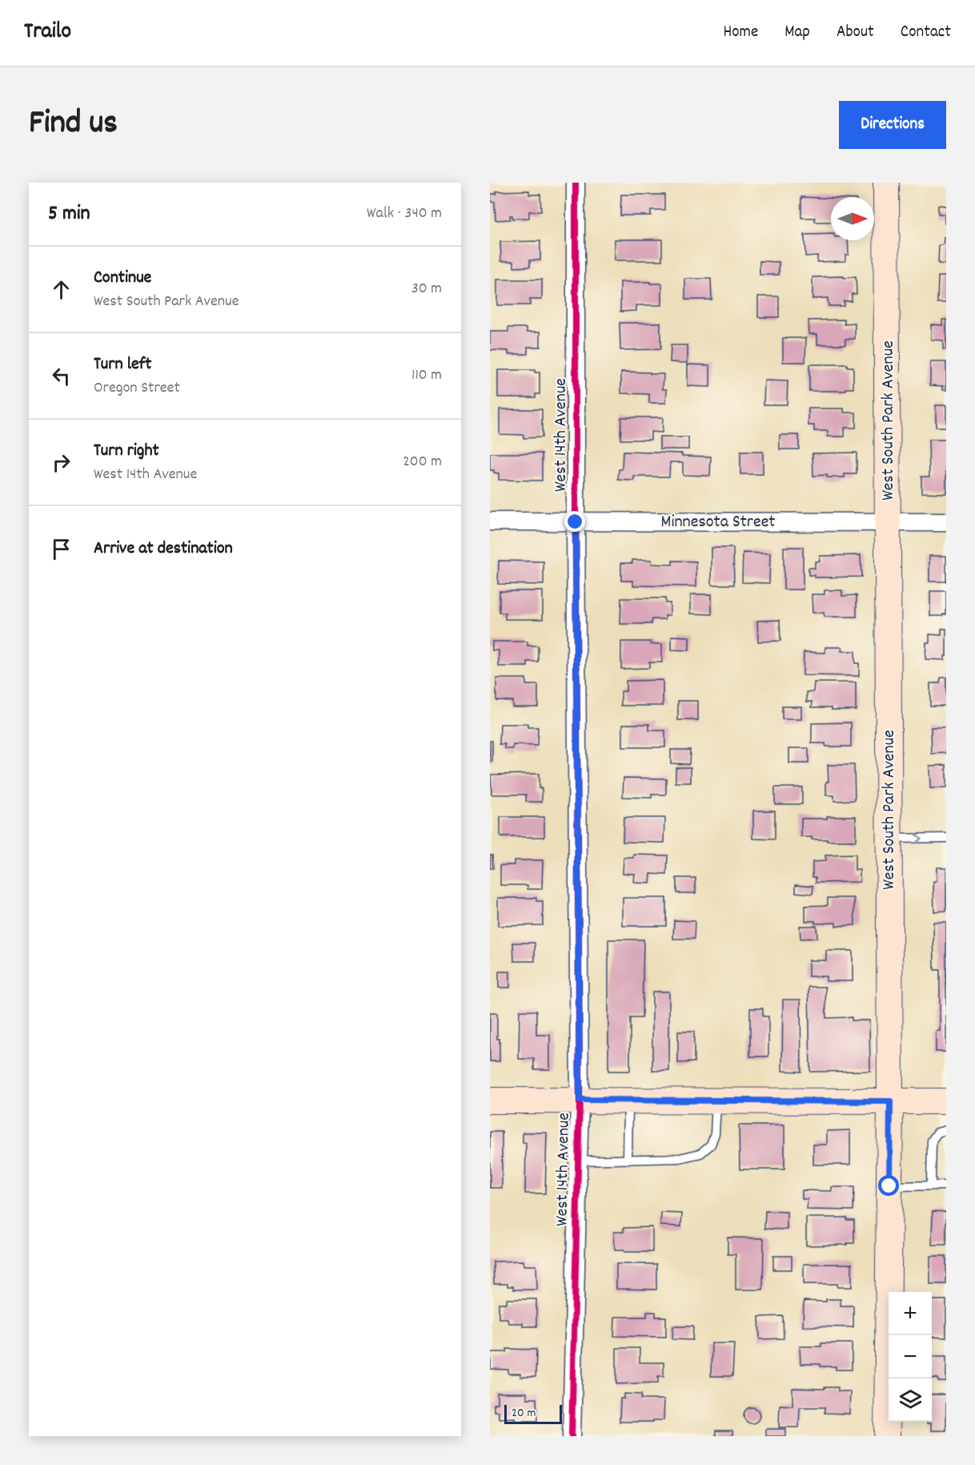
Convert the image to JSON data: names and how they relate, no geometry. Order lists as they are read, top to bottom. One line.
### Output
{"streets":{"main road":["West South Park Avenue"],"street":["West 14th Avenue","Minnesota Street"]},"crossings":[["West South Park Avenue","Minnesota Street"],["West 14th Avenue","Minnesota Street"]],"scale_bar":"20 m","north":"right","page":{"header":"Trailo","nav":["Home","Map","About","Contact"],"title":"Find us","buttons":"Directions","heading":["5 min","Walk · 340 m"],"list":[["Continue","West South Park Avenue","30 m"],["Turn left","Oregon Street","110 m"],["Turn right","West 14th Avenue","200 m"],"Arrive at destination"],"map_buttons":["+","−"],"scale":"20 m"}}
